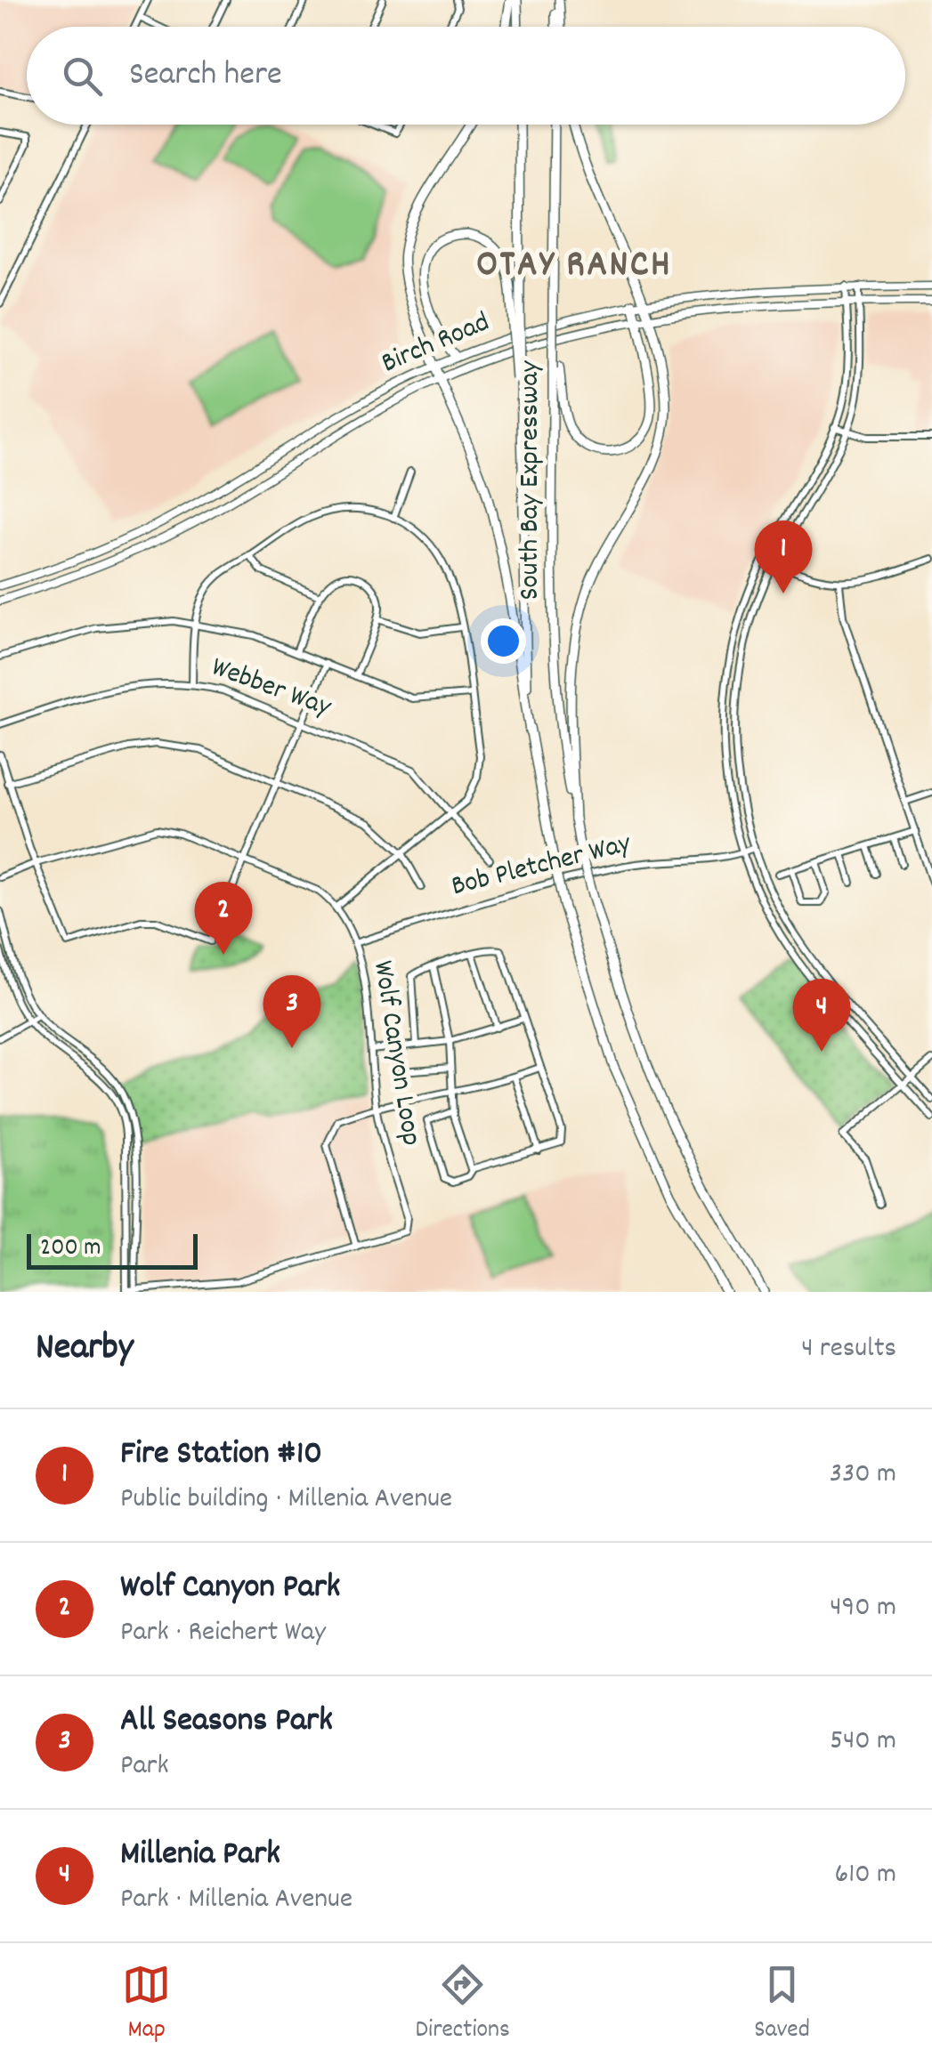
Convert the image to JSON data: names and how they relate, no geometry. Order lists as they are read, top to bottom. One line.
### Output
{"streets":{"highway":["South Bay Expressway"],"main road":["Birch Road"],"street":["Webber Way","Bob Pletcher Way","Wolf Canyon Loop"]},"crossings":[["Bob Pletcher Way","Wolf Canyon Loop"]],"districts":["OTAY RANCH"],"scale_bar":"200 m","page":{"search":"Search here","pins":["1","2","3","4"],"scale":"200 m","heading":["Nearby","4 results"],"list":[{"mark":"1","name":"Fire Station #10","note":"Public building · Millenia Avenue","value":"330 m"},{"mark":"2","name":"Wolf Canyon Park","note":"Park · Reichert Way","value":"490 m"},{"mark":"3","name":"All Seasons Park","note":"Park","value":"540 m"},{"mark":"4","name":"Millenia Park","note":"Park · Millenia Avenue","value":"610 m"}],"nav":["Map","Directions","Saved"]}}
